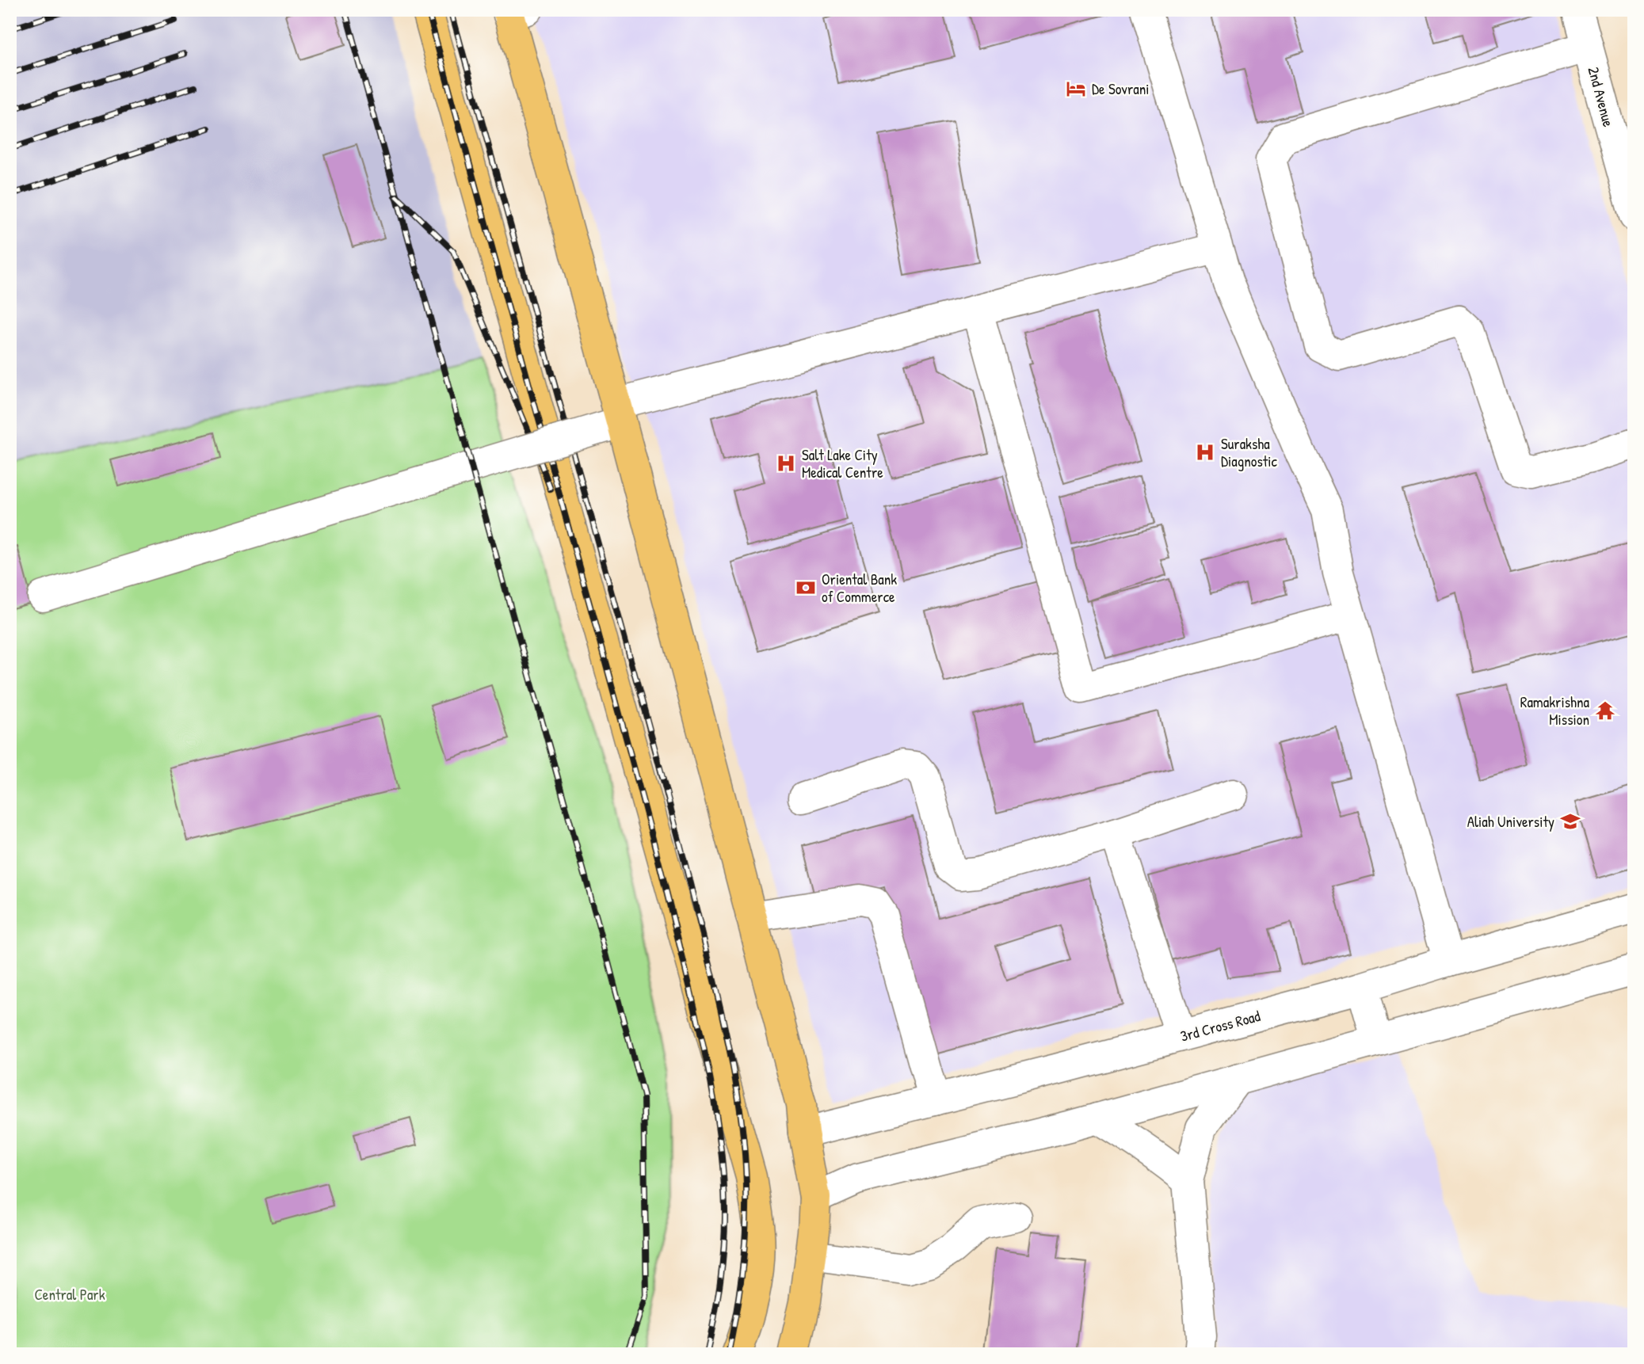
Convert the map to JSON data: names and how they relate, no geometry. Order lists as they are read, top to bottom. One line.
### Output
{"streets":{"street":["2nd Avenue","3rd Cross Road"]},"parks":["Central Park"],"places":{"hotel":["De Sovrani"],"hospital":["Suraksha Diagnostic","Salt Lake City Medical Centre"],"bank":["Oriental Bank of Commerce"],"temple":["Ramakrishna Mission"],"school or university":["Aliah University"]}}
